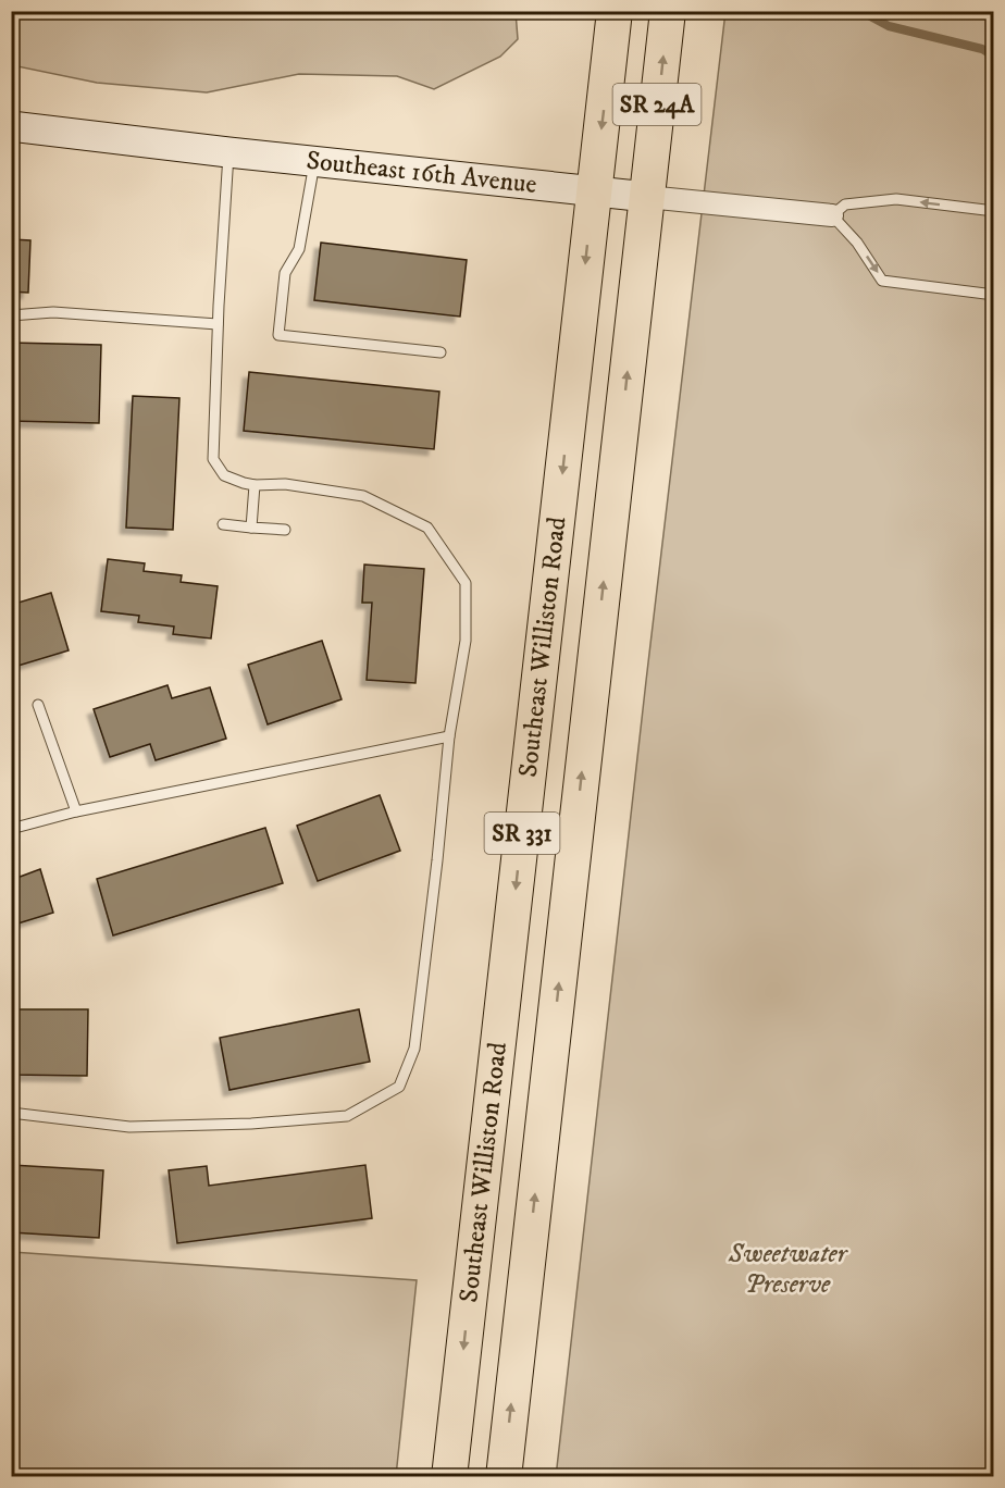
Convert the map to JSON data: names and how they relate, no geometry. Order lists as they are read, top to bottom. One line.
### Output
{"streets":{"highway":["SR 24A","Southeast Williston Road","SR 331"],"main road":["Southeast 16th Avenue"]},"crossings":[["Southeast 16th Avenue","Southeast Williston Road"]],"parks":["Sweetwater Preserve"]}
